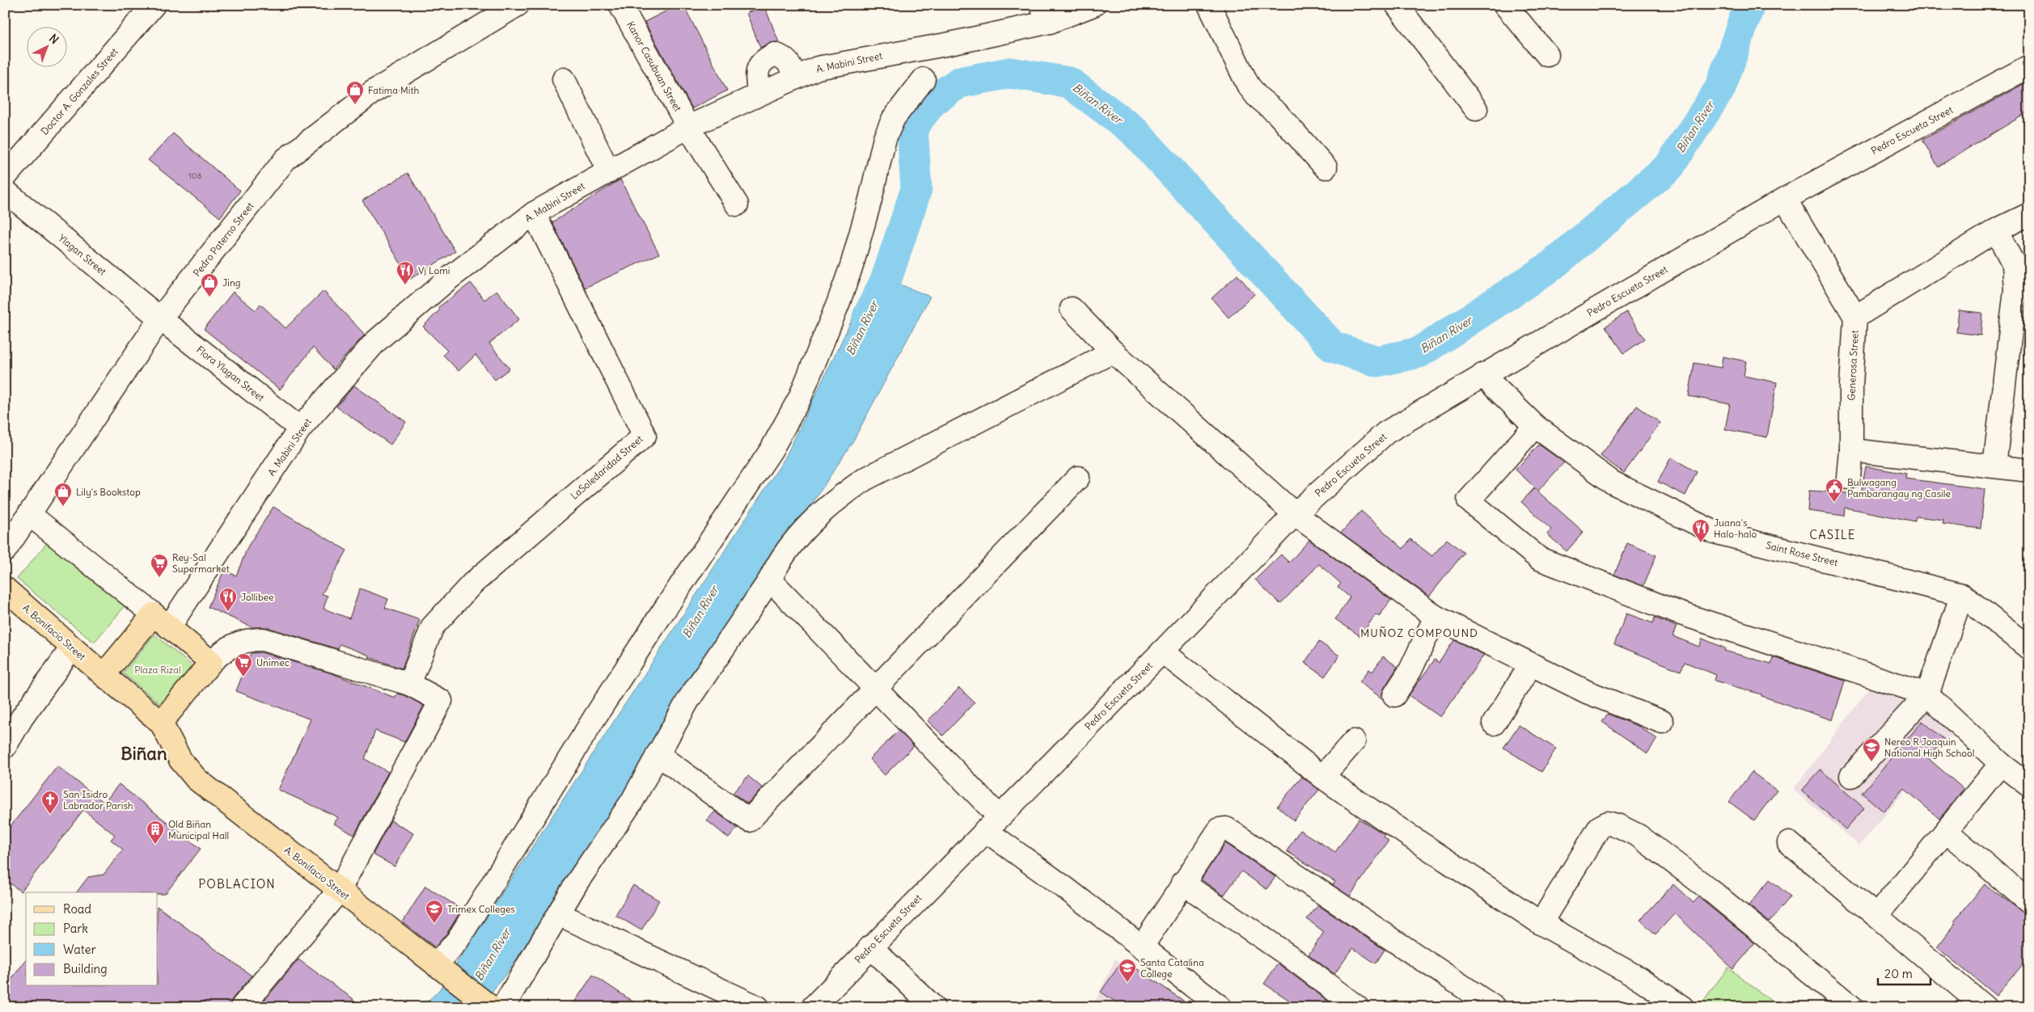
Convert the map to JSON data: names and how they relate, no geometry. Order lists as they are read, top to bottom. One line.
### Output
{"streets":{"main road":["A. Bonifacio Street"],"street":["A. Mabini Street","Kanor Casubuan Street","Doctor A. Gonzales Street","Pedro Escueta Street","Pedro Paterno Street","Ylagan Street","Generosa Street","Flora Ylagan Street","LaSoledaridad Street","Saint Rose Street"]},"crossings":[["A. Mabini Street","Kanor Casubuan Street"],["A. Mabini Street","Flora Ylagan Street"],["A. Mabini Street","LaSoledaridad Street"],["Pedro Escueta Street","Generosa Street"],["Pedro Escueta Street","Saint Rose Street"],["Pedro Paterno Street","Ylagan Street"],["Pedro Paterno Street","Flora Ylagan Street"],["Ylagan Street","Flora Ylagan Street"]],"districts":["CASILE","MUÑOZ COMPOUND","Biñan","POBLACION"],"water":["Biñan River"],"parks":["Plaza Rizal"],"places":{"shop":["Fatima Mith","Jing","Lily's Bookstop"],"restaurant":["Vj Lomi","Juana's Halo-halo","Jollibee"],"public building":["Bulwagang Pambarangay ng Casile"],"supermarket":["Rey-Sal Supermarket","Unimec"],"school or university":["Nereo R Joaquin National High School","Trimex Colleges","Santa Catalina College"],"church":["San Isidro Labrador Parish"],"building":["Old Biñan Municipal Hall"]},"house_numbers":["108"],"legend":["Road","Park","Water","Building"],"scale_bar":"20 m","north":"top right"}
